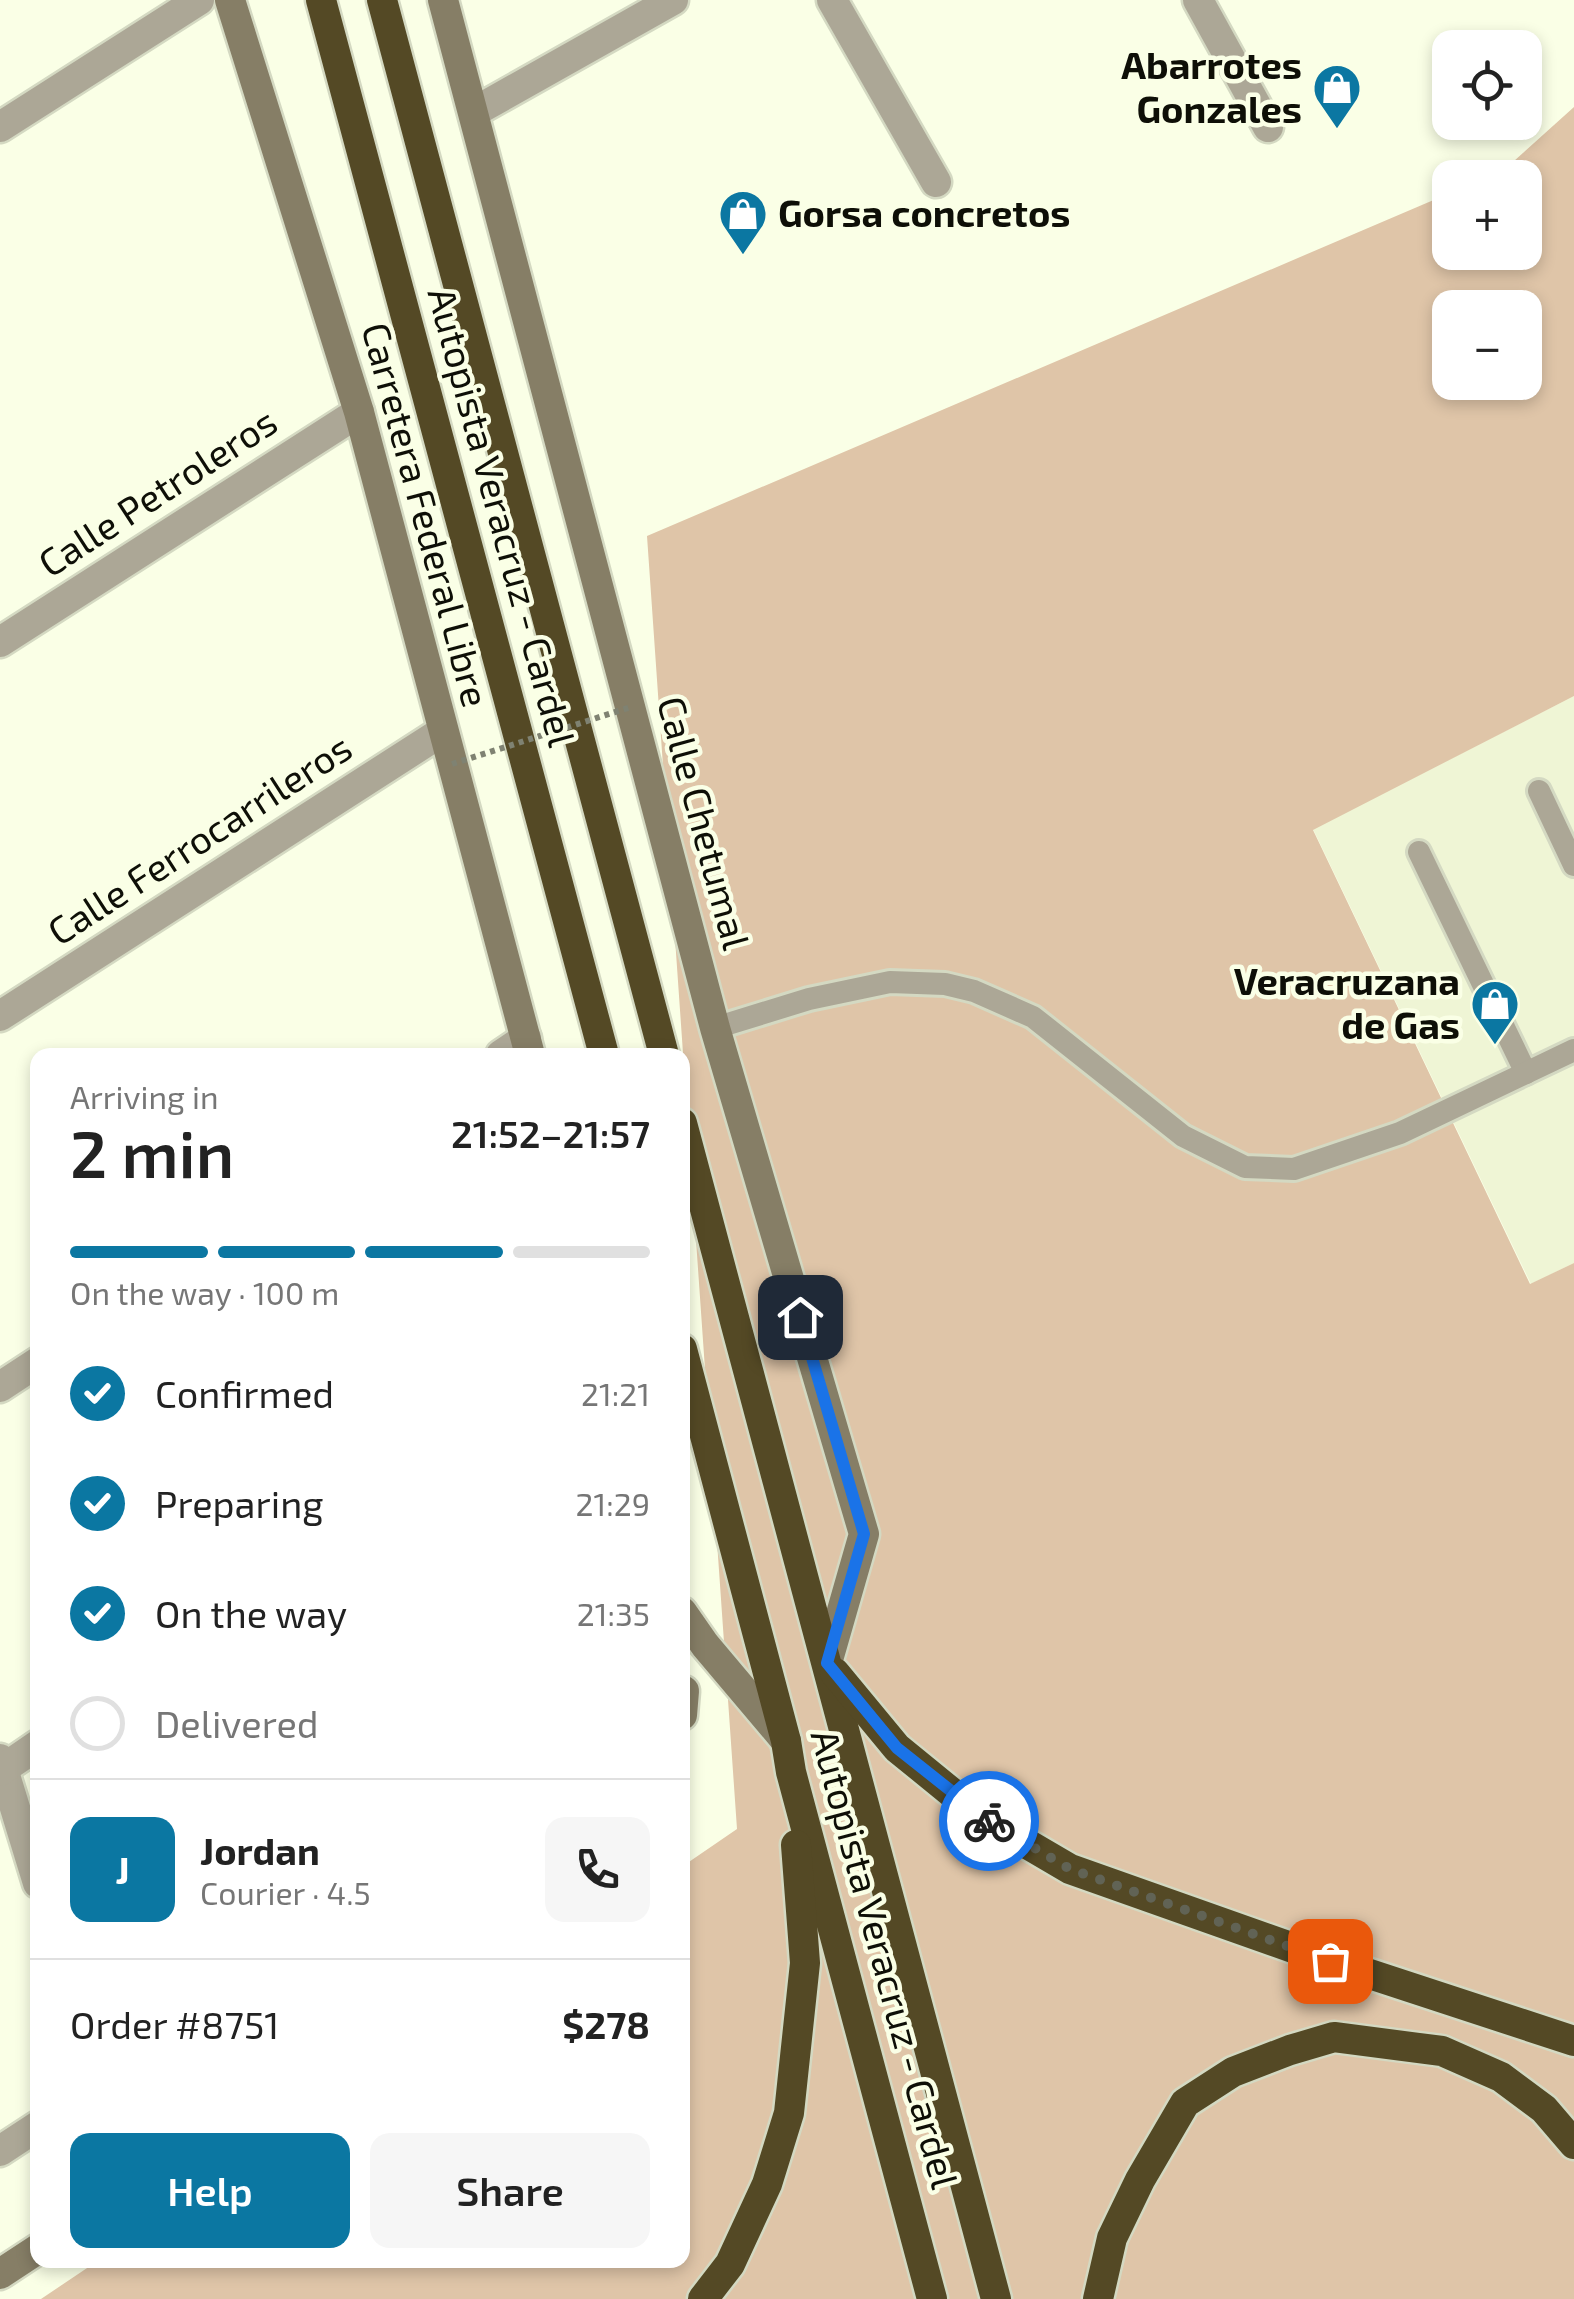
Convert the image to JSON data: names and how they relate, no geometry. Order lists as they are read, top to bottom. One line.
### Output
{"streets":{"highway":["Autopista Veracruz - Cardel"],"street":["Calle Petroleros","Carretera Federal Libre","Calle Chetumal","Calle Ferrocarrileros"]},"crossings":[["Calle Petroleros","Carretera Federal Libre"],["Carretera Federal Libre","Calle Ferrocarrileros"],["Autopista Veracruz - Cardel","Calle Chetumal"]],"places":{"shop":["Abarrotes Gonzales","Gorsa concretos","Veracruzana de Gas"]},"page":{"map_buttons":["+","−"],"heading":["2 min","Arriving in","21:52–21:57"],"panel":["Jordan","Courier · 4.5","Order #8751","$278"],"bar":"On the way · 100 m","list":[["Confirmed","21:21"],["Preparing","21:29"],["On the way","21:35"],"Delivered"],"round":"J","buttons":["Help","Share"]}}
